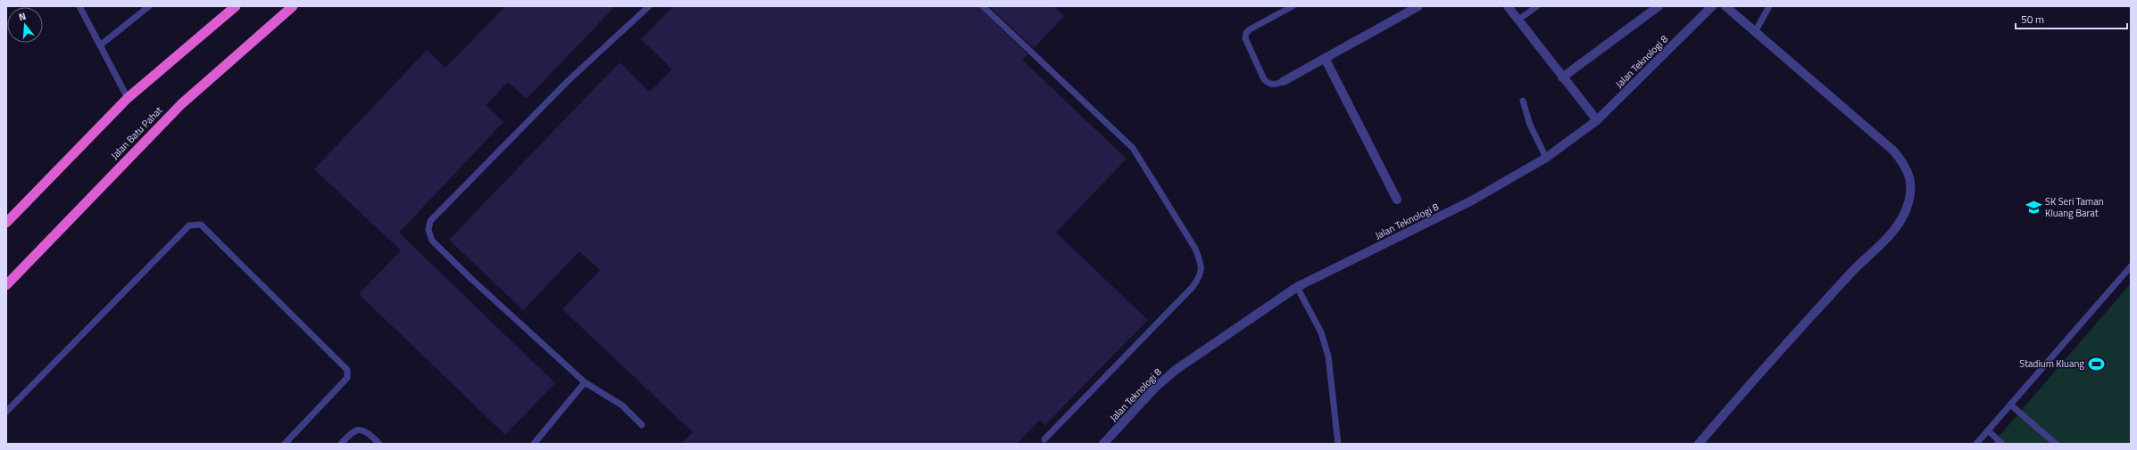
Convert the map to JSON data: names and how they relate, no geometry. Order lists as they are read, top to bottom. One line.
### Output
{"streets":{"highway":["Jalan Batu Pahat"],"street":["Jalan Teknologi 8"]},"places":{"school or university":["SK Seri Taman Kluang Barat"],"sports":["Stadium Kluang"]},"scale_bar":"50 m","north":"top"}
